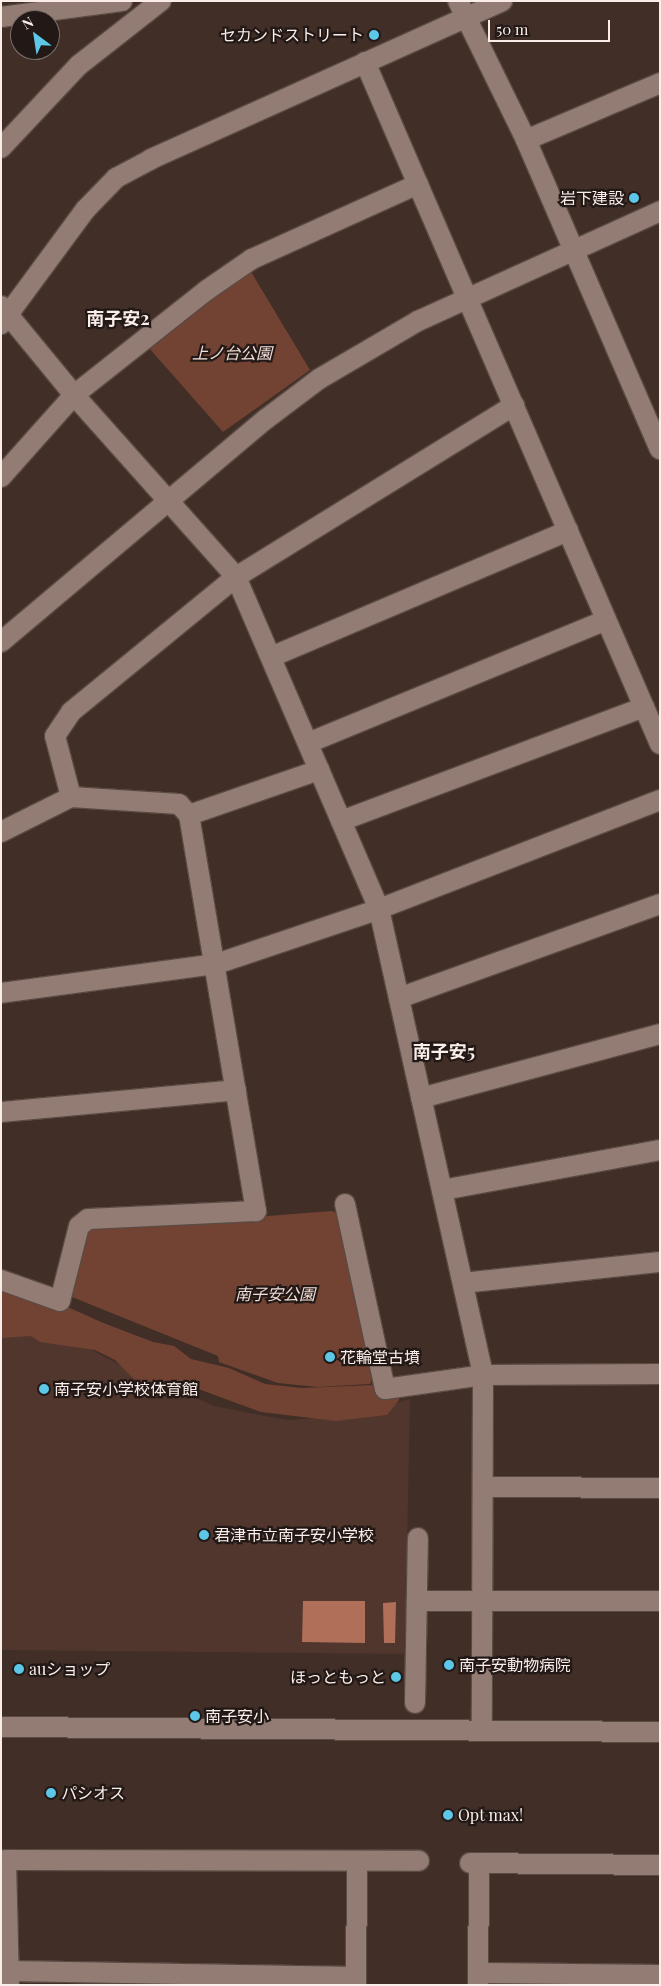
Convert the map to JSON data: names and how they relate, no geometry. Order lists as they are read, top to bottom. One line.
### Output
{"districts":["南子安2","南子安5"],"parks":["上ノ台公園","南子安公園"],"places":["セカンドストリート","岩下建設","花輪堂古墳","南子安小学校体育館","君津市立南子安小学校","南子安動物病院","auショップ","ほっともっと","南子安小","パシオス","Opt max!"],"scale_bar":"50 m","north":"top left"}
